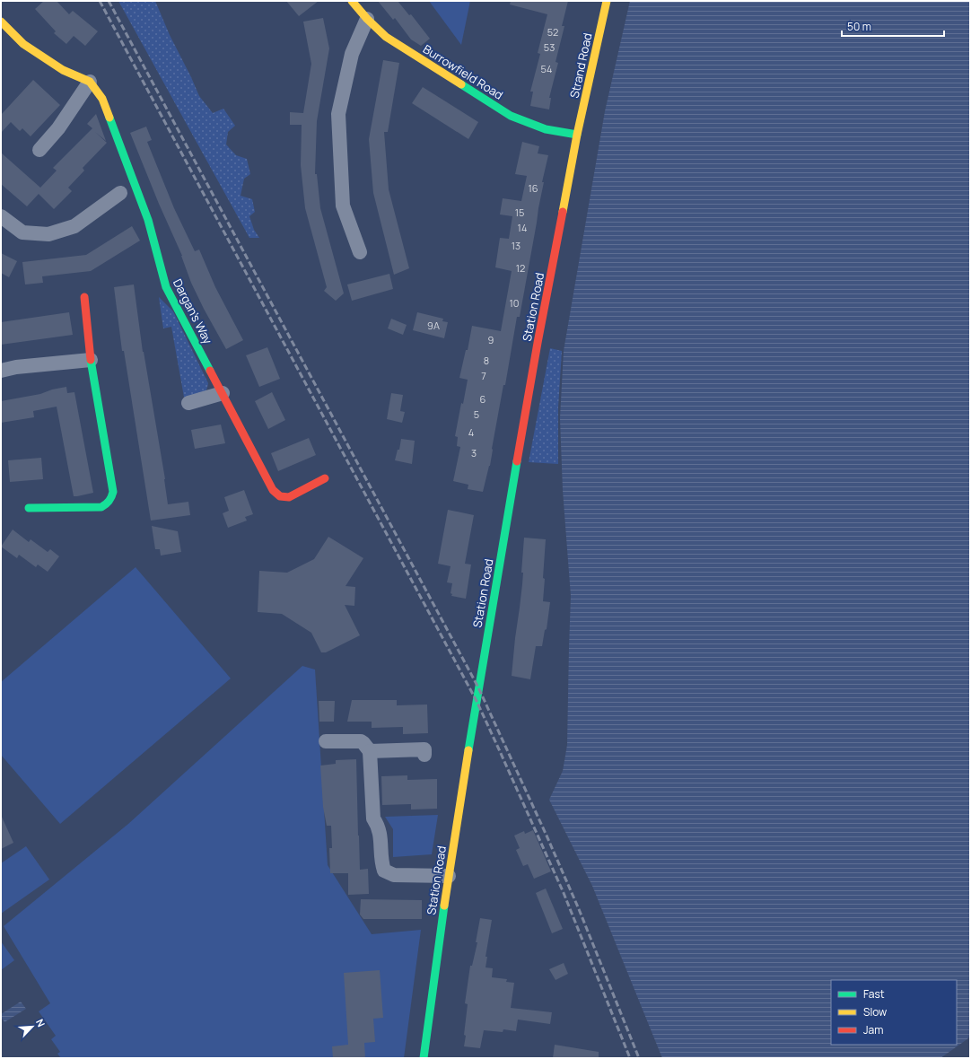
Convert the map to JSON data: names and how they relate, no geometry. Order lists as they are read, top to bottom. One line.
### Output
{"streets":{"street":["Strand Road","Burrowfield Road","Station Road","Dargan's Way"]},"crossings":[["Strand Road","Burrowfield Road"],["Strand Road","Station Road"],["Burrowfield Road","Station Road"]],"house_numbers":["52","53","54","16","15","14","13","12","10","9A","9","8","7","6","5","4","3"],"legend":["Fast","Slow","Jam"],"scale_bar":"50 m","north":"top right"}
